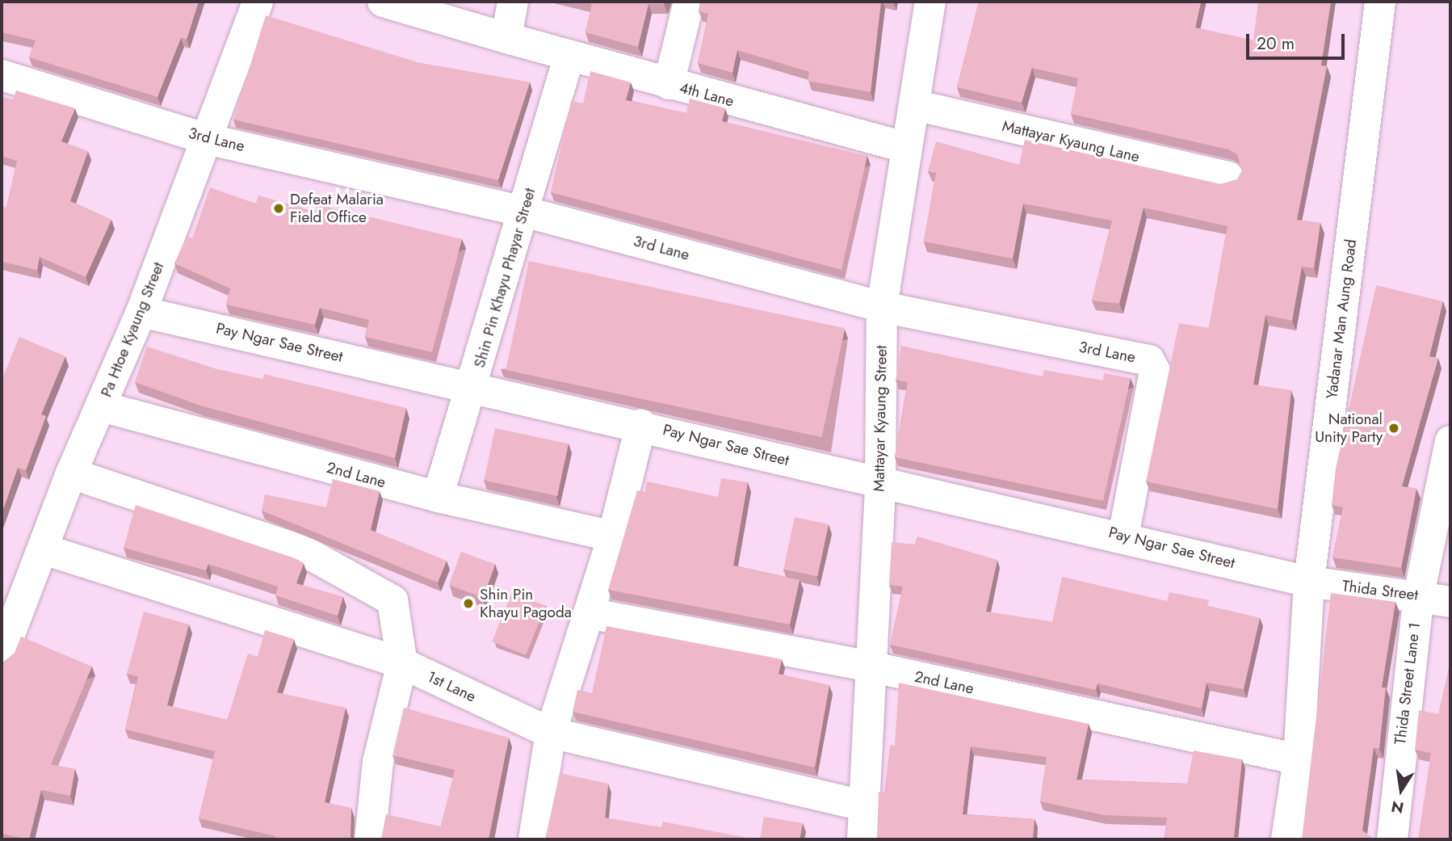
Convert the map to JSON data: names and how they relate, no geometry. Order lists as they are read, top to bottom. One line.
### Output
{"streets":{"street":["4th Lane","3rd Lane","Mattayar Kyaung Lane","Shin Pin Khayu Phayar Street","Yadanar Man Aung Road","Pa Htoe Kyaung Street","Pay Ngar Sae Street","Mattayar Kyaung Street","2nd Lane","Thida Street","Thida Street Lane 1","1st Lane"]},"crossings":[["4th Lane","Shin Pin Khayu Phayar Street"],["4th Lane","Mattayar Kyaung Street"],["3rd Lane","Shin Pin Khayu Phayar Street"],["3rd Lane","Pa Htoe Kyaung Street"],["3rd Lane","Pay Ngar Sae Street"],["3rd Lane","Mattayar Kyaung Street"],["Mattayar Kyaung Lane","Mattayar Kyaung Street"],["Shin Pin Khayu Phayar Street","Pay Ngar Sae Street"],["Shin Pin Khayu Phayar Street","2nd Lane"],["Yadanar Man Aung Road","Pay Ngar Sae Street"],["Yadanar Man Aung Road","2nd Lane"],["Yadanar Man Aung Road","Thida Street"],["Pa Htoe Kyaung Street","Pay Ngar Sae Street"],["Pa Htoe Kyaung Street","2nd Lane"],["Pa Htoe Kyaung Street","1st Lane"],["Pay Ngar Sae Street","Mattayar Kyaung Street"],["Pay Ngar Sae Street","Thida Street"],["Mattayar Kyaung Street","2nd Lane"],["Mattayar Kyaung Street","1st Lane"],["Thida Street","Thida Street Lane 1"]],"places":["Defeat Malaria Field Office","National Unity Party","Shin Pin Khayu Pagoda"],"scale_bar":"20 m","north":"bottom"}
